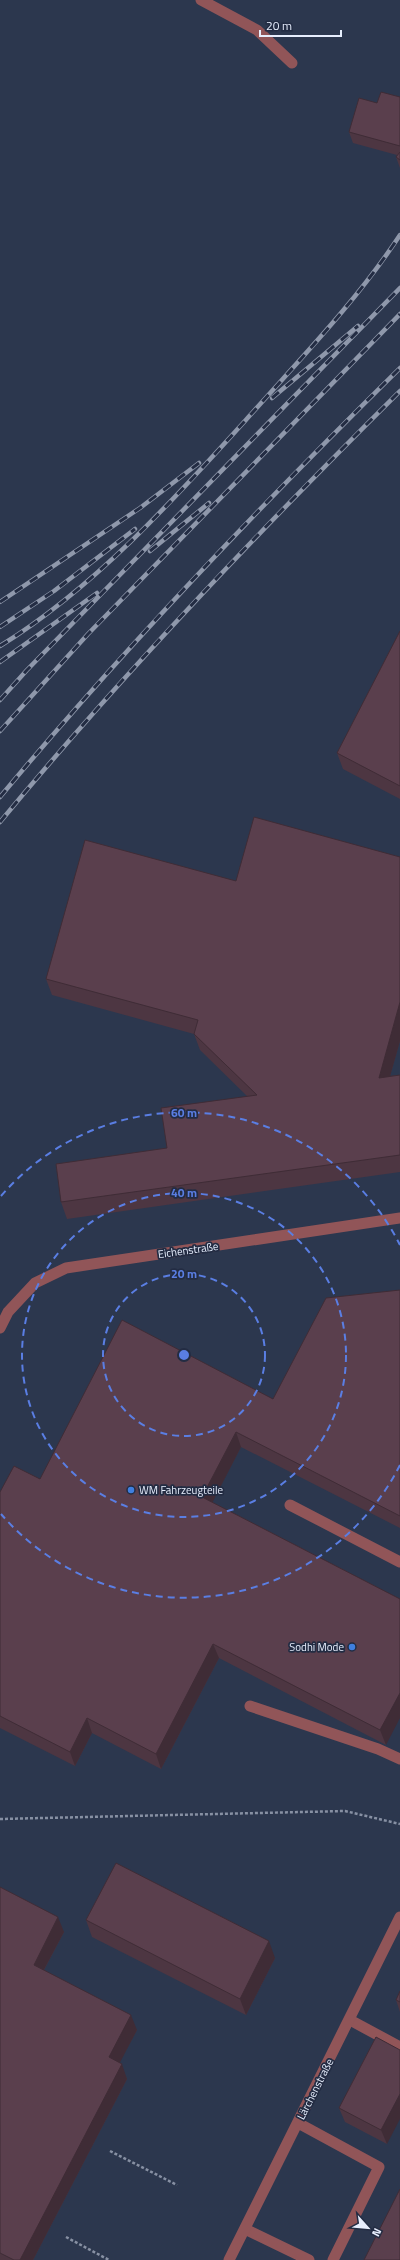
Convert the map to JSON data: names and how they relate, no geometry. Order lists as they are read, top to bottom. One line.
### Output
{"streets":{"street":["Eichenstraße","Lärchenstraße"]},"places":["WM Fahrzeugteile","Sodhi Mode"],"scale_bar":"20 m","north":"bottom right","rings":["60 m","40 m","20 m"]}
